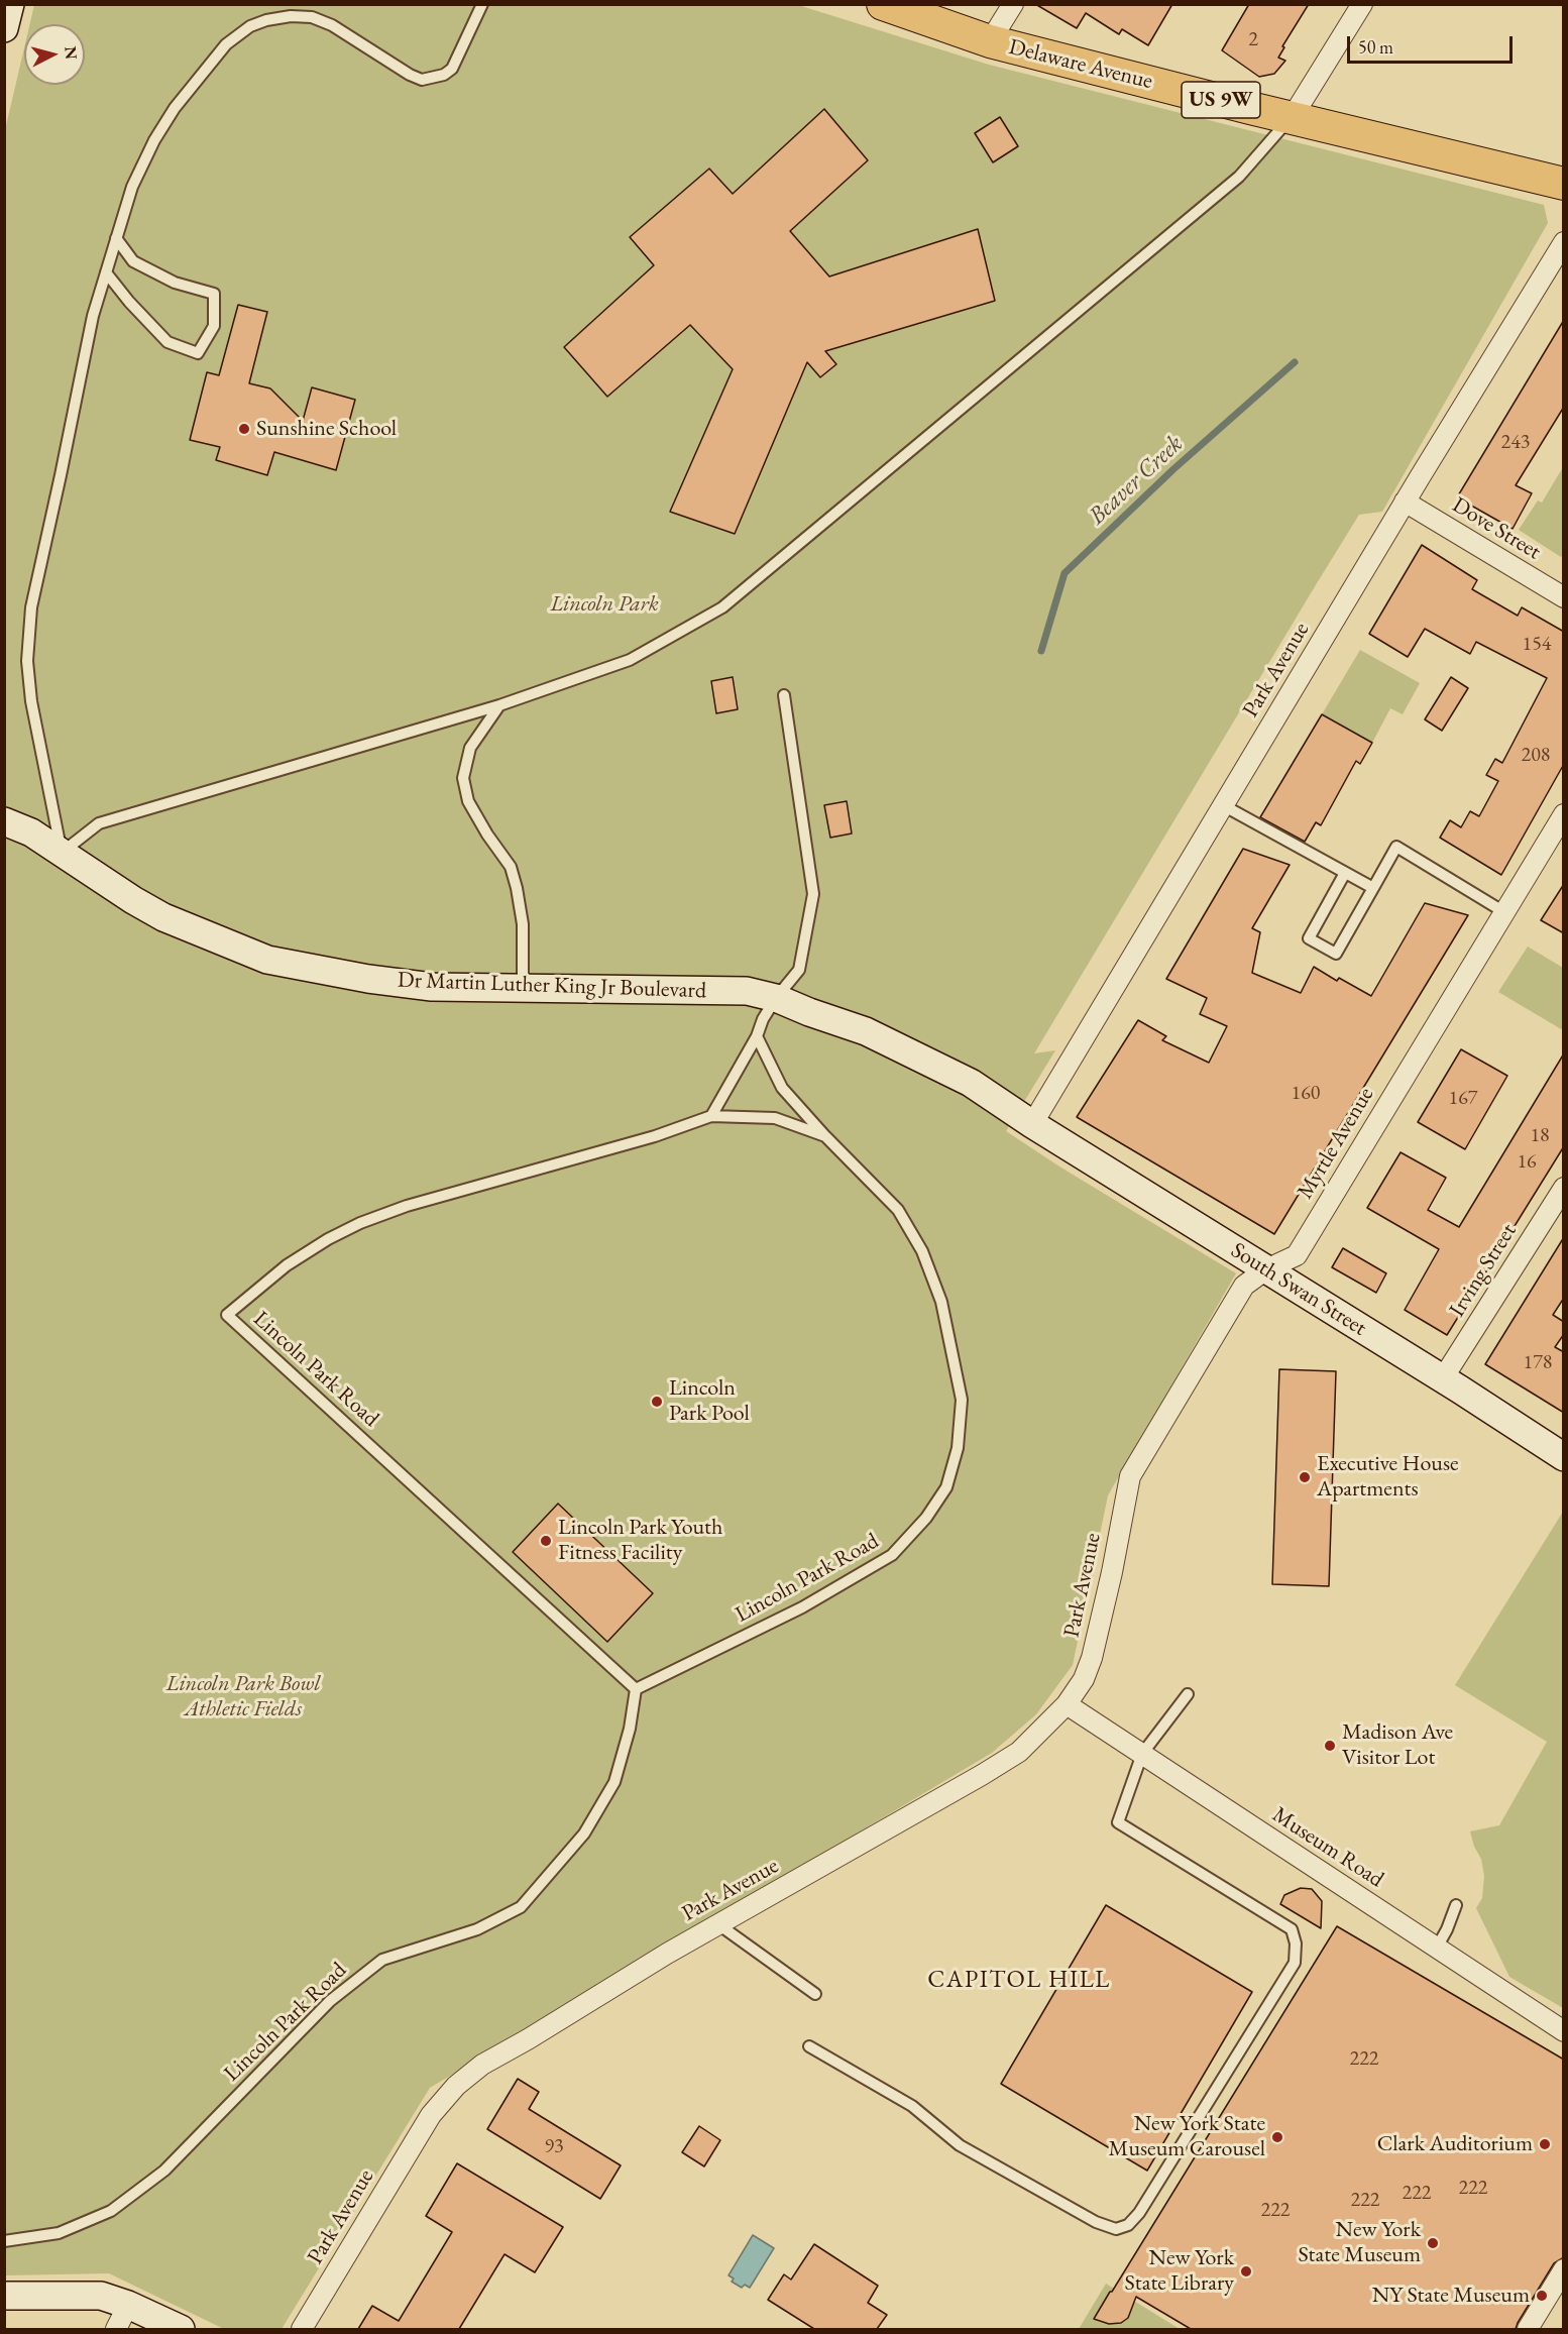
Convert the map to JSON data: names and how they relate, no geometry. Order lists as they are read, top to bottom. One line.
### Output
{"streets":{"main road":["Delaware Avenue","US 9W"],"street":["Dove Street","Park Avenue","Dr Martin Luther King Jr Boulevard","Myrtle Avenue","Irving Street","South Swan Street","Museum Road"],"lane":["Lincoln Park Road"]},"crossings":[["Dove Street","Park Avenue"],["Park Avenue","Dr Martin Luther King Jr Boulevard"],["Park Avenue","Myrtle Avenue"],["Park Avenue","South Swan Street"],["Park Avenue","Museum Road"],["Dr Martin Luther King Jr Boulevard","South Swan Street"],["Myrtle Avenue","South Swan Street"],["Irving Street","South Swan Street"]],"districts":["CAPITOL HILL"],"water":["Beaver Creek"],"parks":["Lincoln Park","Lincoln Park Bowl Athletic Fields"],"places":["Sunshine School","Lincoln Park Pool","Executive House Apartments","Lincoln Park Youth Fitness Facility","Madison Ave Visitor Lot","New York State Museum Carousel","Clark Auditorium","New York State Museum","New York State Library","NY State Museum"],"house_numbers":["2","243","154","208","160","167","18","16","178","222","93","222","222","222","222"],"scale_bar":"50 m","north":"right"}
